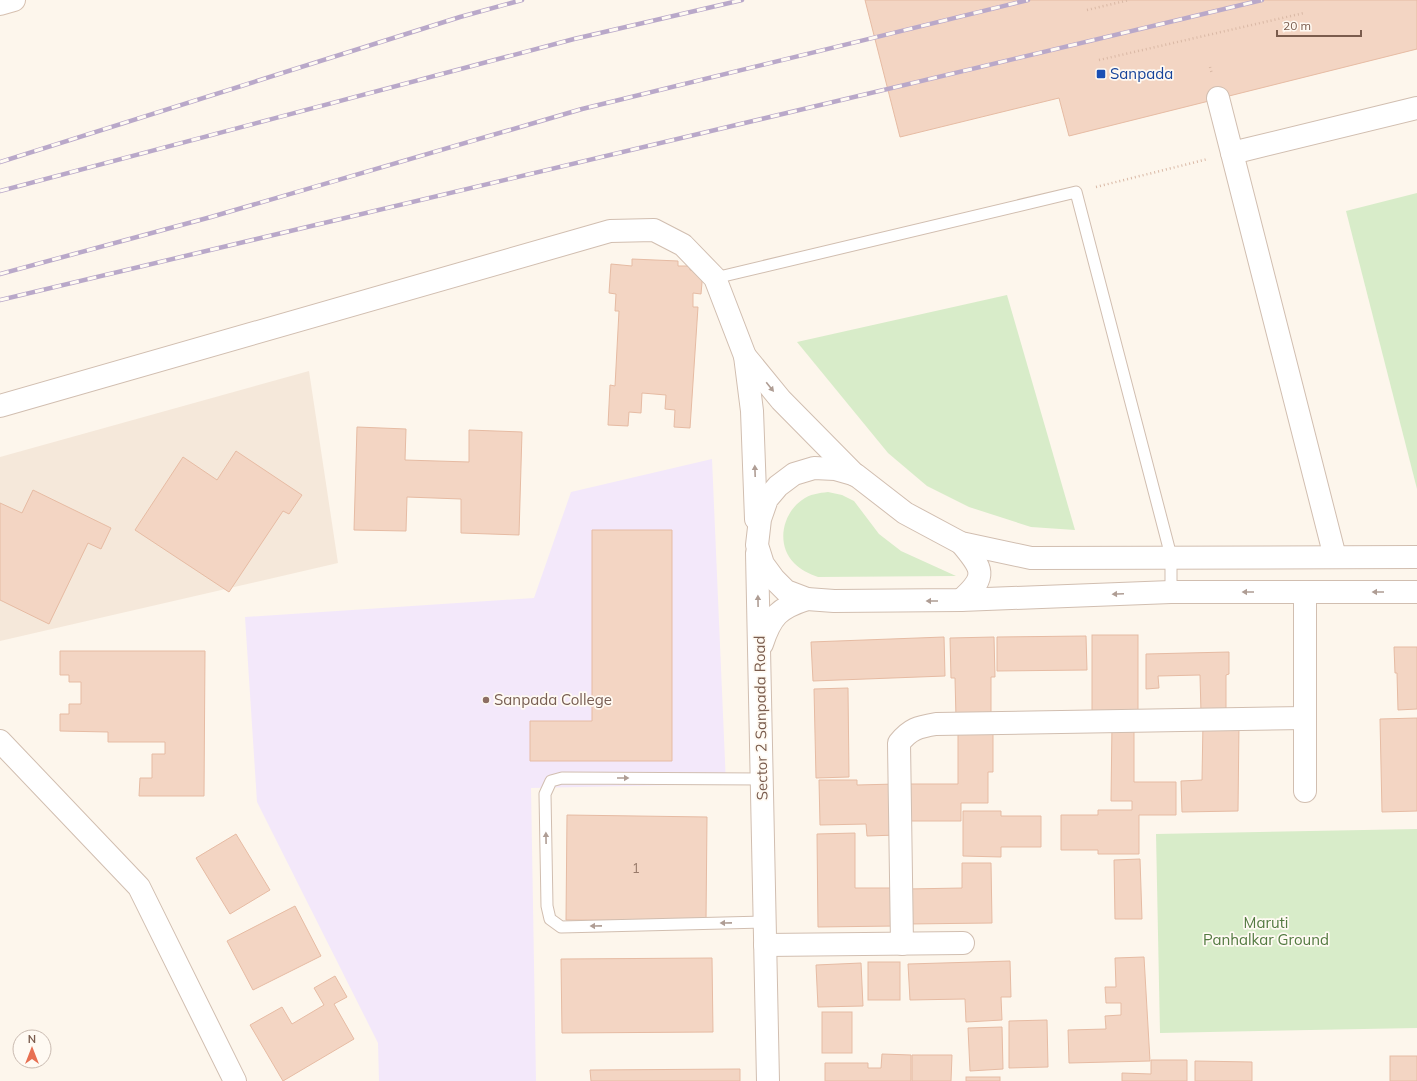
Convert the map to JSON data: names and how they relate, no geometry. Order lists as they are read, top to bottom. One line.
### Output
{"streets":{"street":["Sector 2 Sanpada Road"]},"one_way":["Sector 2 Sanpada Road"],"parks":["Maruti Panhalkar Ground"],"places":{"transit":["Sanpada"],"other":["Sanpada College"]},"house_numbers":["1"],"scale_bar":"20 m","north":"top"}
